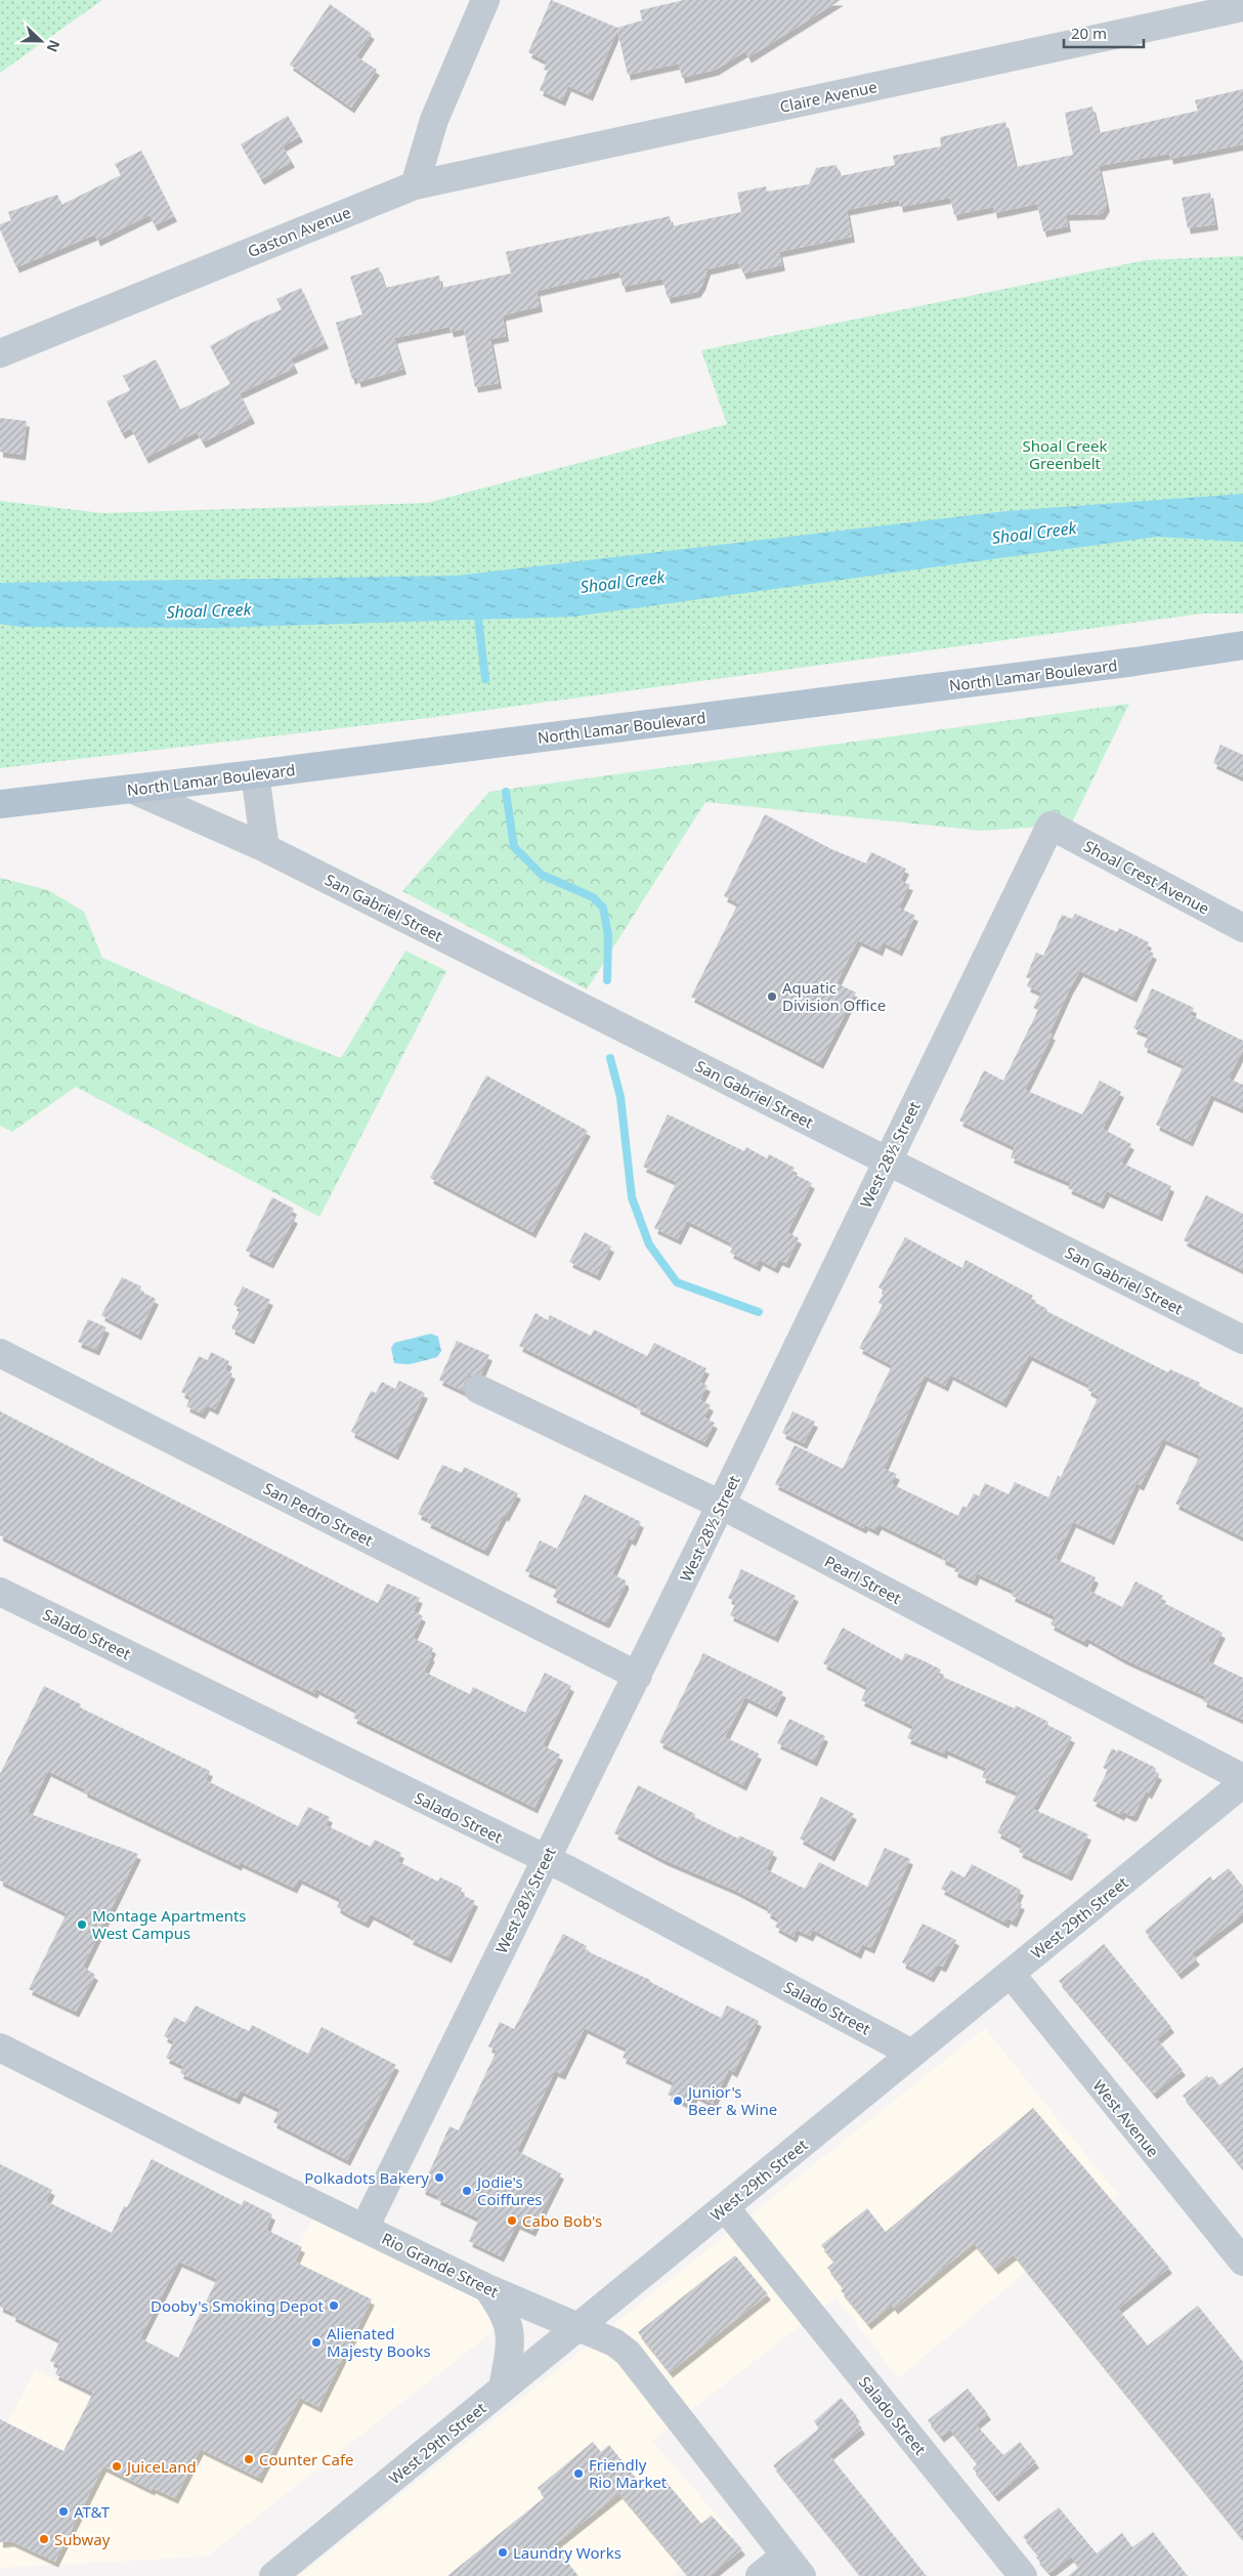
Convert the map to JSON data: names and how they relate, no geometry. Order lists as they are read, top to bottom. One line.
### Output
{"streets":{"main road":["North Lamar Boulevard"],"street":["Claire Avenue","Gaston Avenue","Shoal Crest Avenue","San Gabriel Street","West 28½ Street","San Pedro Street","Pearl Street","Salado Street","West 29th Street","West Avenue","Rio Grande Street"]},"crossings":[["Claire Avenue","Gaston Avenue"],["North Lamar Boulevard","San Gabriel Street"],["Shoal Crest Avenue","West 28½ Street"],["San Gabriel Street","West 28½ Street"],["West 28½ Street","San Pedro Street"],["West 28½ Street","Pearl Street"],["West 28½ Street","Salado Street"],["West 28½ Street","Rio Grande Street"],["Salado Street","West 29th Street"],["West 29th Street","West Avenue"],["West 29th Street","Rio Grande Street"]],"water":["Shoal Creek"],"parks":["Shoal Creek Greenbelt"],"places":["Aquatic Division Office","Montage Apartments West Campus","Junior's Beer & Wine","Polkadots Bakery","Jodie's Coiffures","Cabo Bob's","Dooby's Smoking Depot","Alienated Majesty Books","Counter Cafe","JuiceLand","Friendly Rio Market","AT&T","Subway","Laundry Works"],"scale_bar":"20 m","north":"right"}
